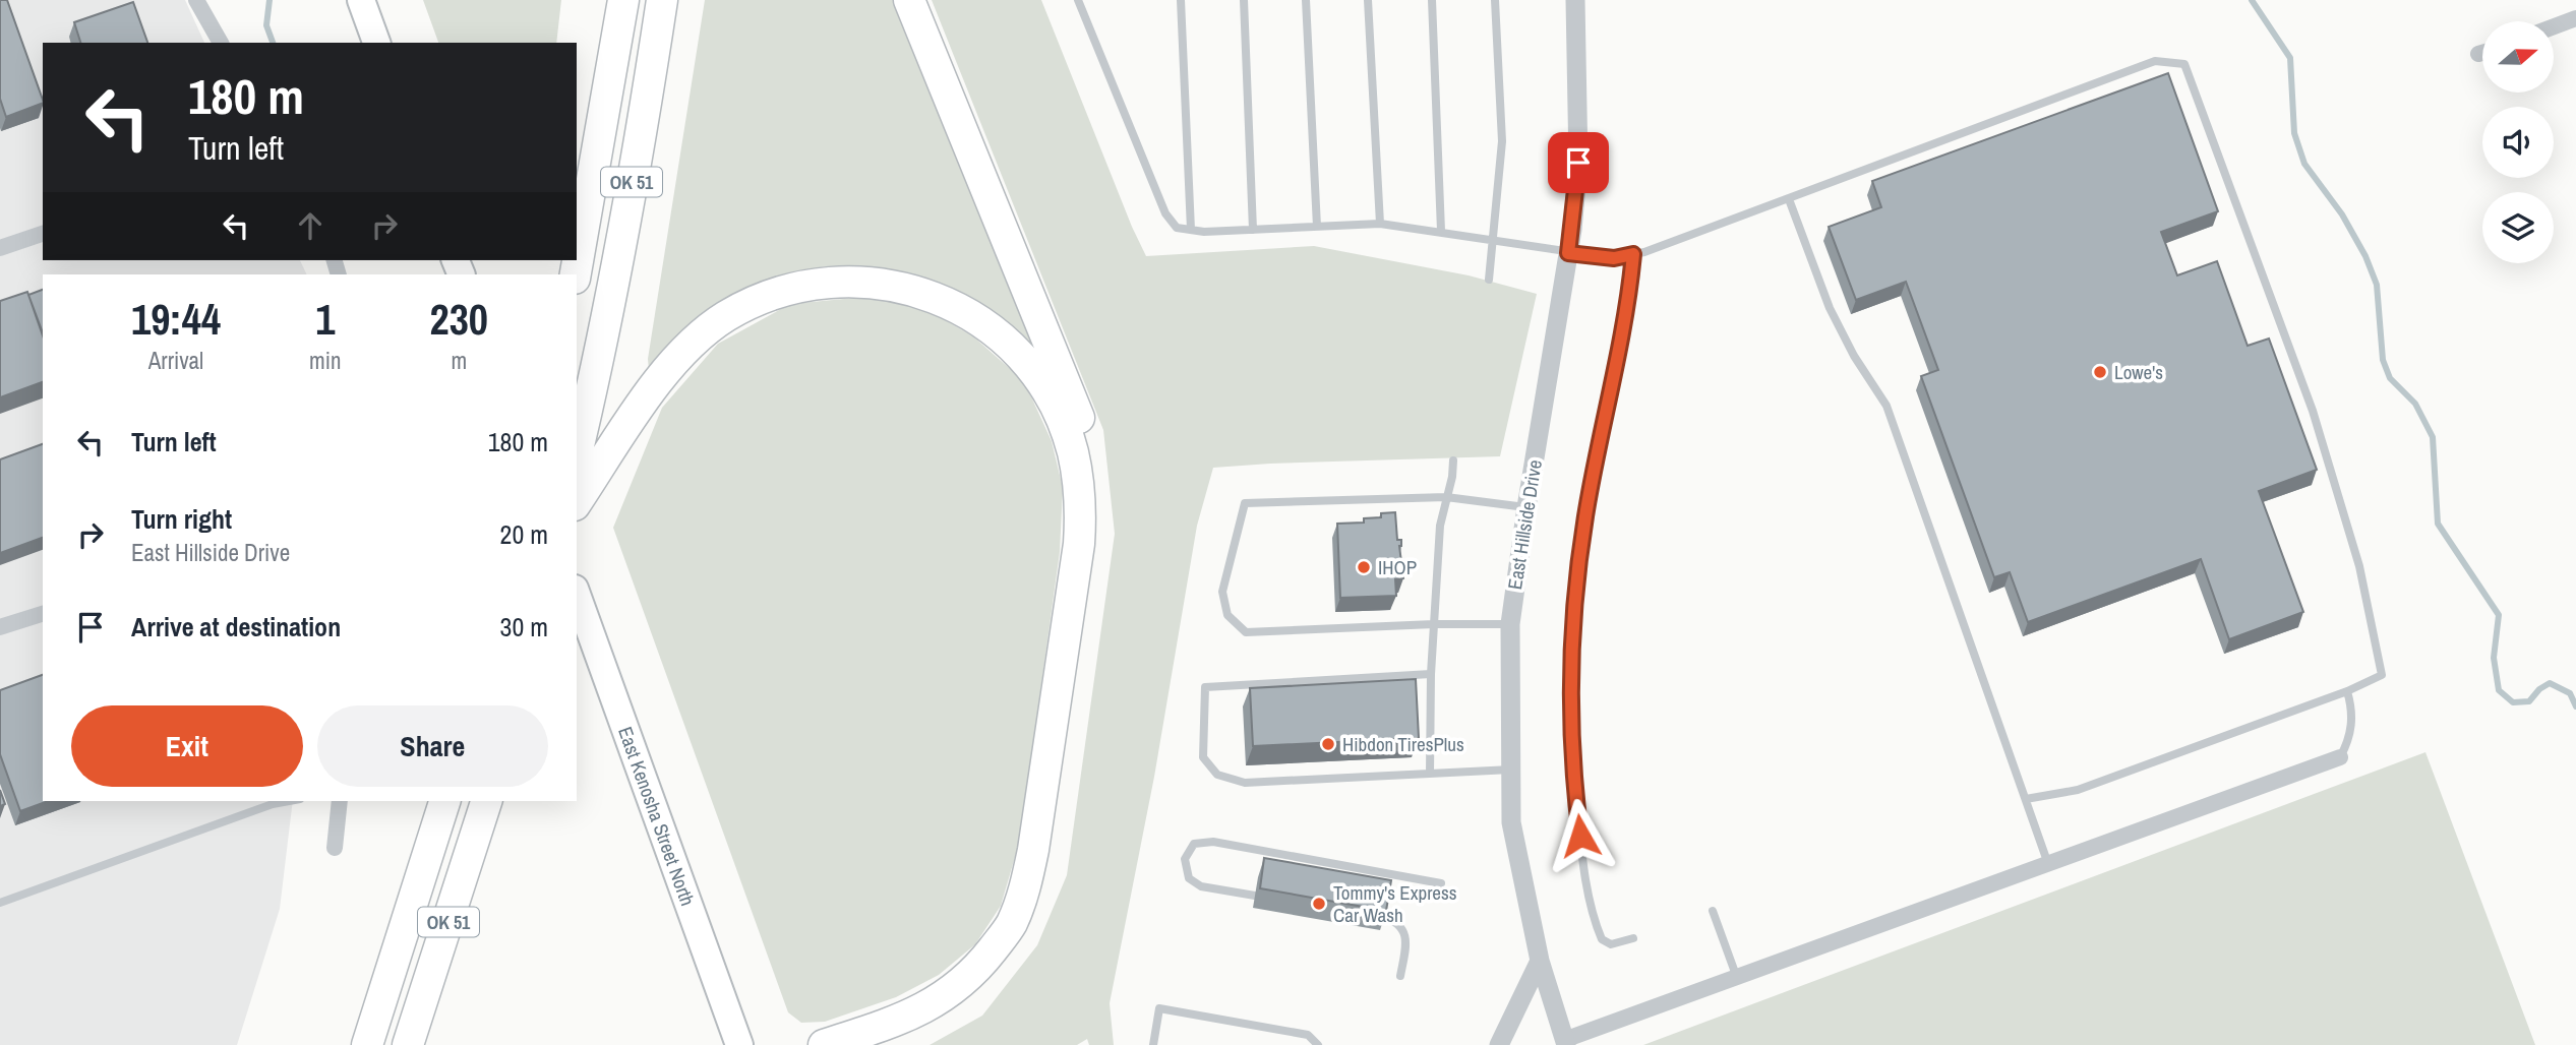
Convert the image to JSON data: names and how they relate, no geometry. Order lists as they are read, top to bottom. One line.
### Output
{"streets":{"highway":["OK 51"],"main road":["East Kenosha Street North"],"street":["East Hillside Drive"]},"places":["Lowe's","IHOP","Hibdon TiresPlus","Tommy's Express Car Wash"],"north":"right","page":{"turn":["180 m","Turn left"],"eta":["19:44","Arrival","1","min","230","m"],"list":[{"name":"Turn left","value":"180 m"},{"name":"Turn right","note":"East Hillside Drive","value":"20 m"},{"name":"Arrive at destination","value":"30 m"}],"buttons":["Exit","Share"]}}
